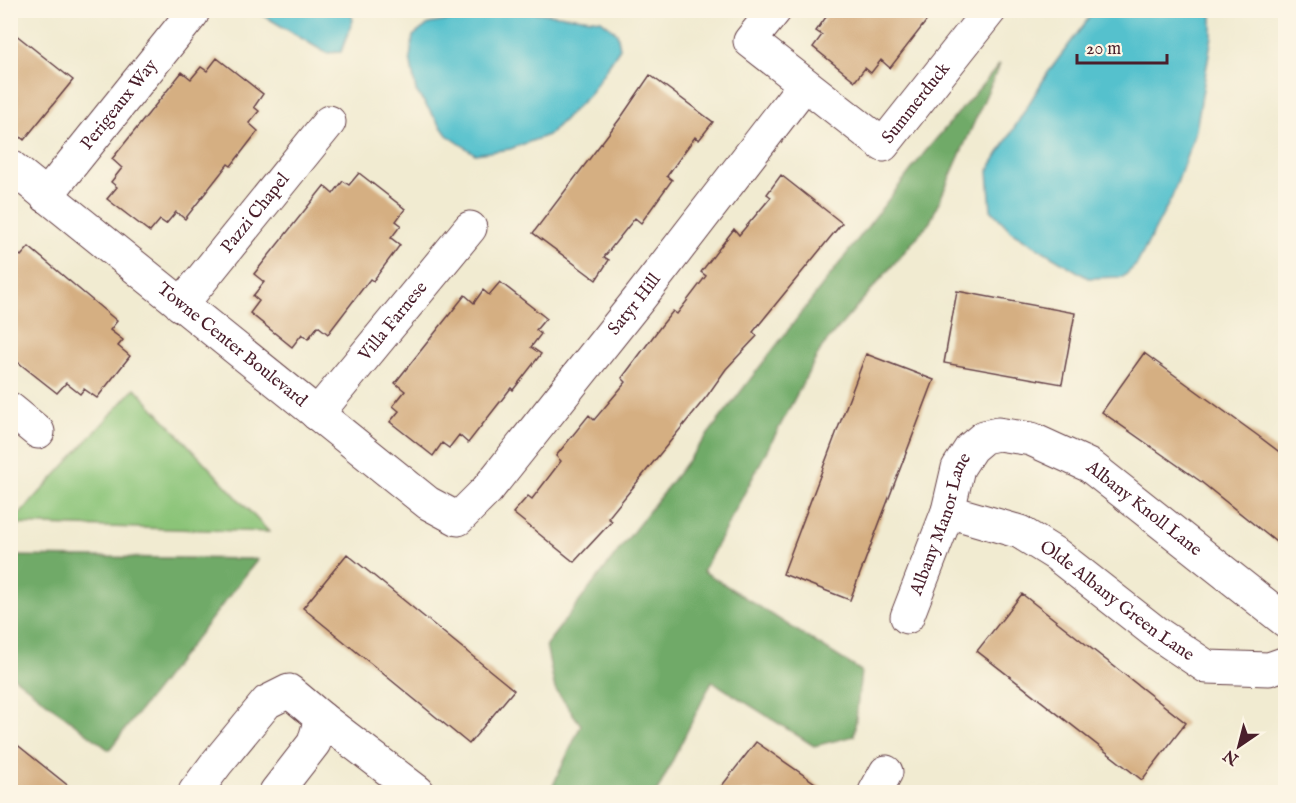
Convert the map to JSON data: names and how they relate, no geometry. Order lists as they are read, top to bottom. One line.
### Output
{"streets":{"street":["Summerduck","Perigeaux Way","Pazzi Chapel","Satyr Hill","Villa Farnese","Towne Center Boulevard","Albany Knoll Lane","Albany Manor Lane","Olde Albany Green Lane"]},"crossings":[["Summerduck","Satyr Hill"],["Perigeaux Way","Towne Center Boulevard"],["Pazzi Chapel","Towne Center Boulevard"],["Satyr Hill","Towne Center Boulevard"],["Villa Farnese","Towne Center Boulevard"],["Albany Knoll Lane","Albany Manor Lane"],["Albany Manor Lane","Olde Albany Green Lane"]],"scale_bar":"20 m","north":"bottom left"}
